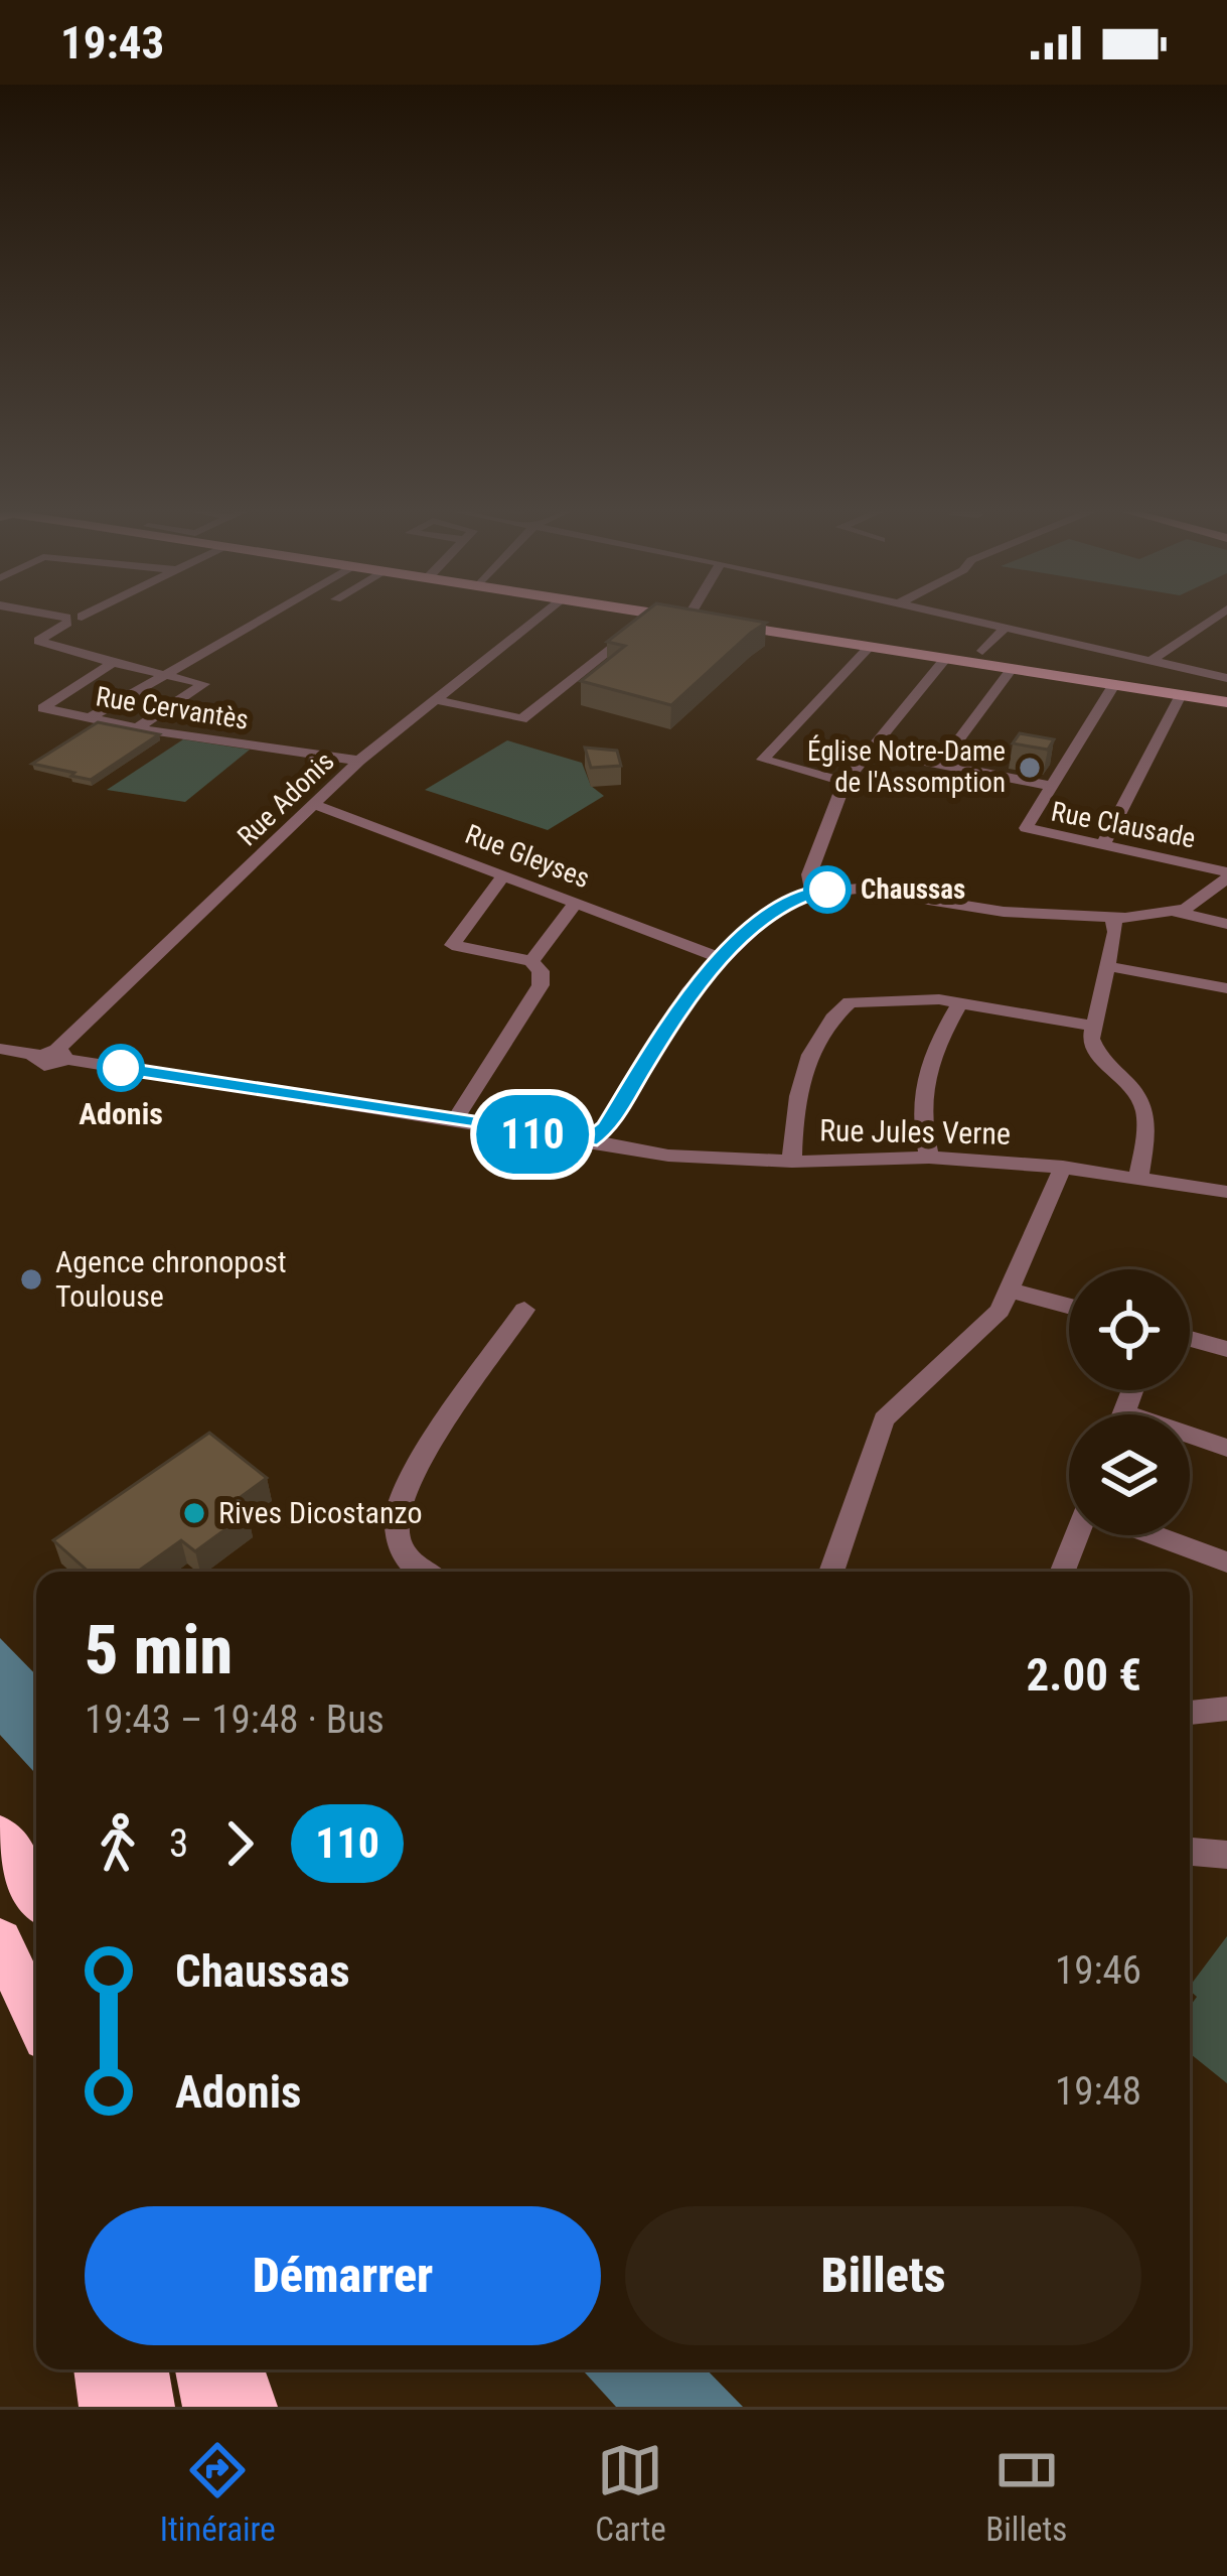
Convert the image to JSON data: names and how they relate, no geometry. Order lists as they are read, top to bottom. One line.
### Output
{"streets":{"street":["Rue Cervantès","Rue Adonis","Rue Clausade","Rue Gleyses","Rue Jules Verne"]},"crossings":[["Rue Cervantès","Rue Adonis"],["Rue Adonis","Rue Gleyses"],["Rue Adonis","Rue Jules Verne"]],"places":["Église Notre-Dame de l'Assomption","Chaussas","Adonis","Agence chronopost Toulouse","Rives Dicostanzo"],"lines":["bus line 110"],"page":{"status":"19:43","on_map":"110","heading":["5 min","19:43 – 19:48 · Bus","2.00 €"],"legs":["3","110"],"list":[{"name":"Chaussas","value":"19:46"},{"name":"Adonis","value":"19:48"}],"buttons":["Démarrer","Billets"],"tabs":["Itinéraire","Carte","Billets"]}}
